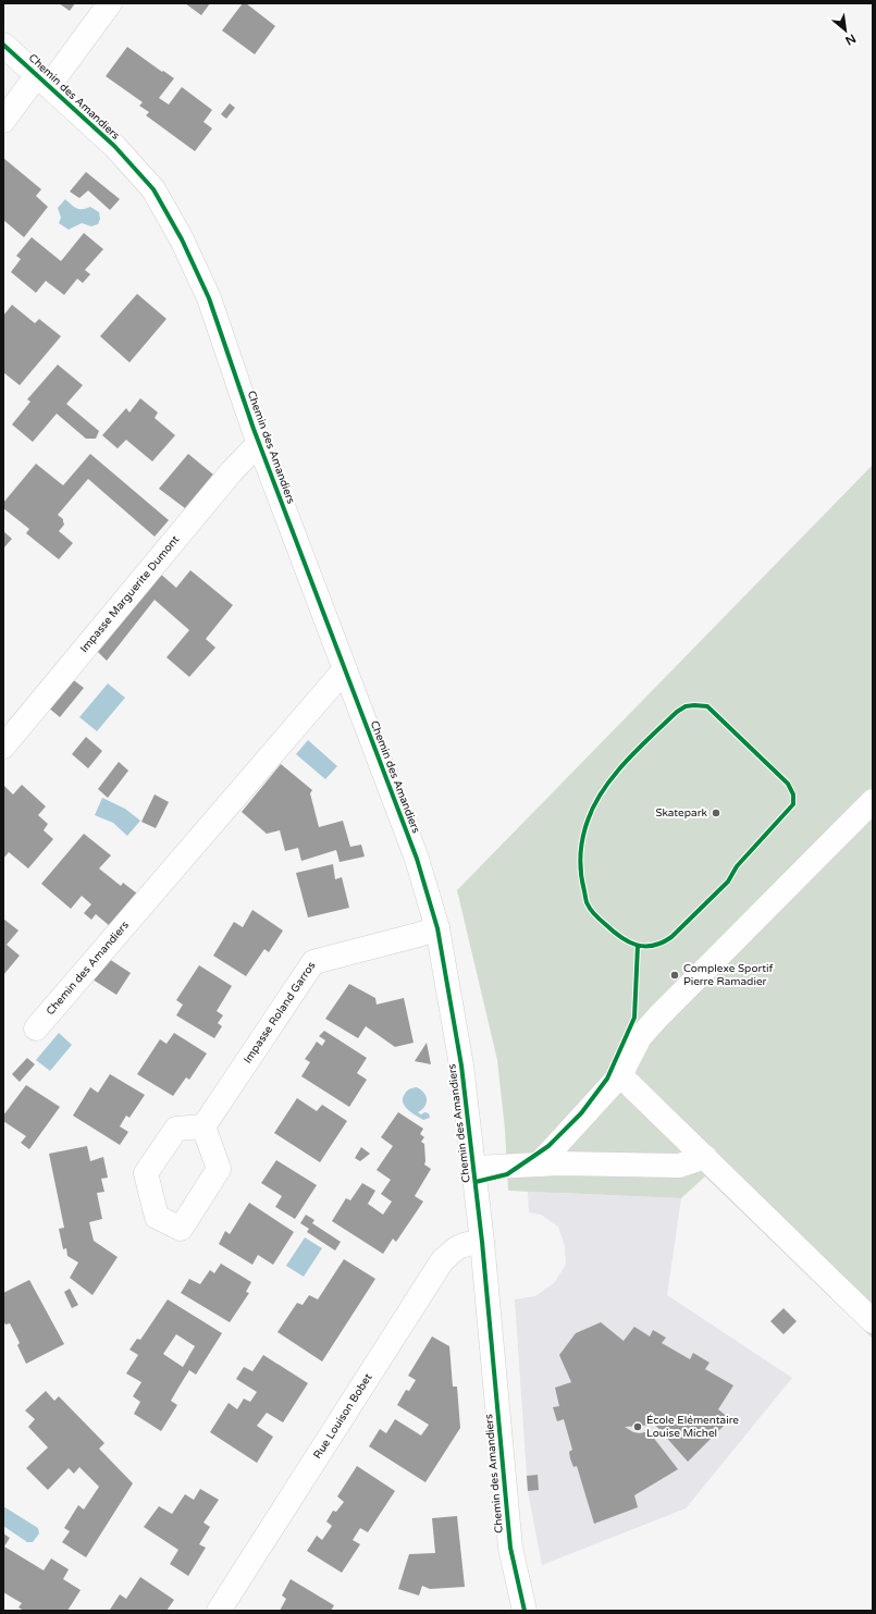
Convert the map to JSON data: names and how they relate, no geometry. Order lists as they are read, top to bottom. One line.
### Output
{"streets":{"street":["Chemin des Amandiers","Impasse Marguerite Dumont","Impasse Roland Garros","Rue Louison Bobet"]},"crossings":[["Chemin des Amandiers","Impasse Marguerite Dumont"],["Chemin des Amandiers","Impasse Roland Garros"],["Chemin des Amandiers","Rue Louison Bobet"]],"places":["Skatepark","Complexe Sportif Pierre Ramadier","École Elémentaire Louise Michel"],"north":"bottom right"}
